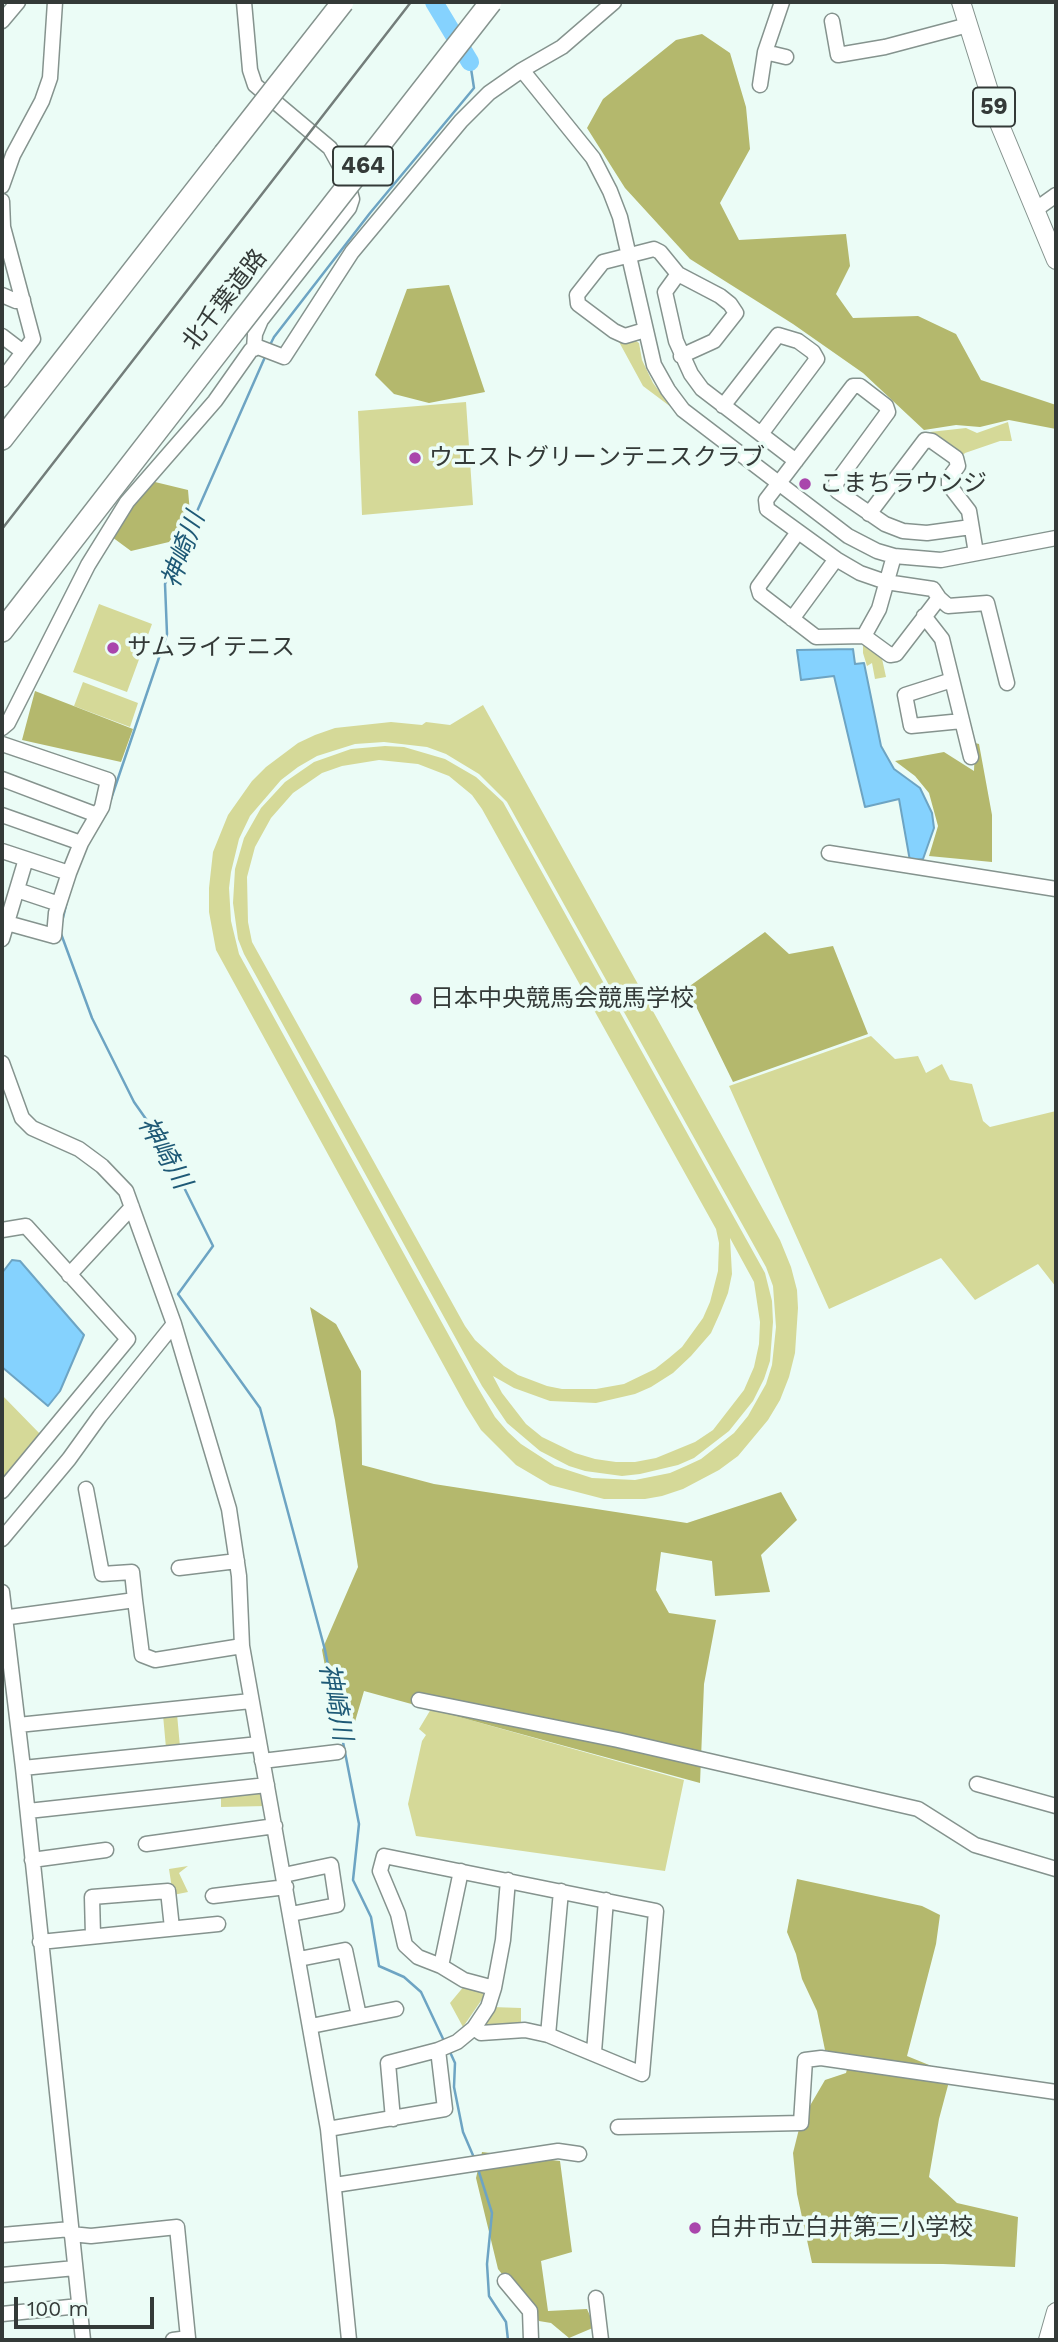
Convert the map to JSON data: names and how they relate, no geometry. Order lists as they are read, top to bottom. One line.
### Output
{"streets":{"highway":["464","北千葉道路"],"main road":["59"]},"water":["神崎川"],"places":["ウエストグリーンテニスクラブ","こまちラウンジ","サムライテニス","日本中央競馬会競馬学校","白井市立白井第三小学校"],"scale_bar":"100 m"}
